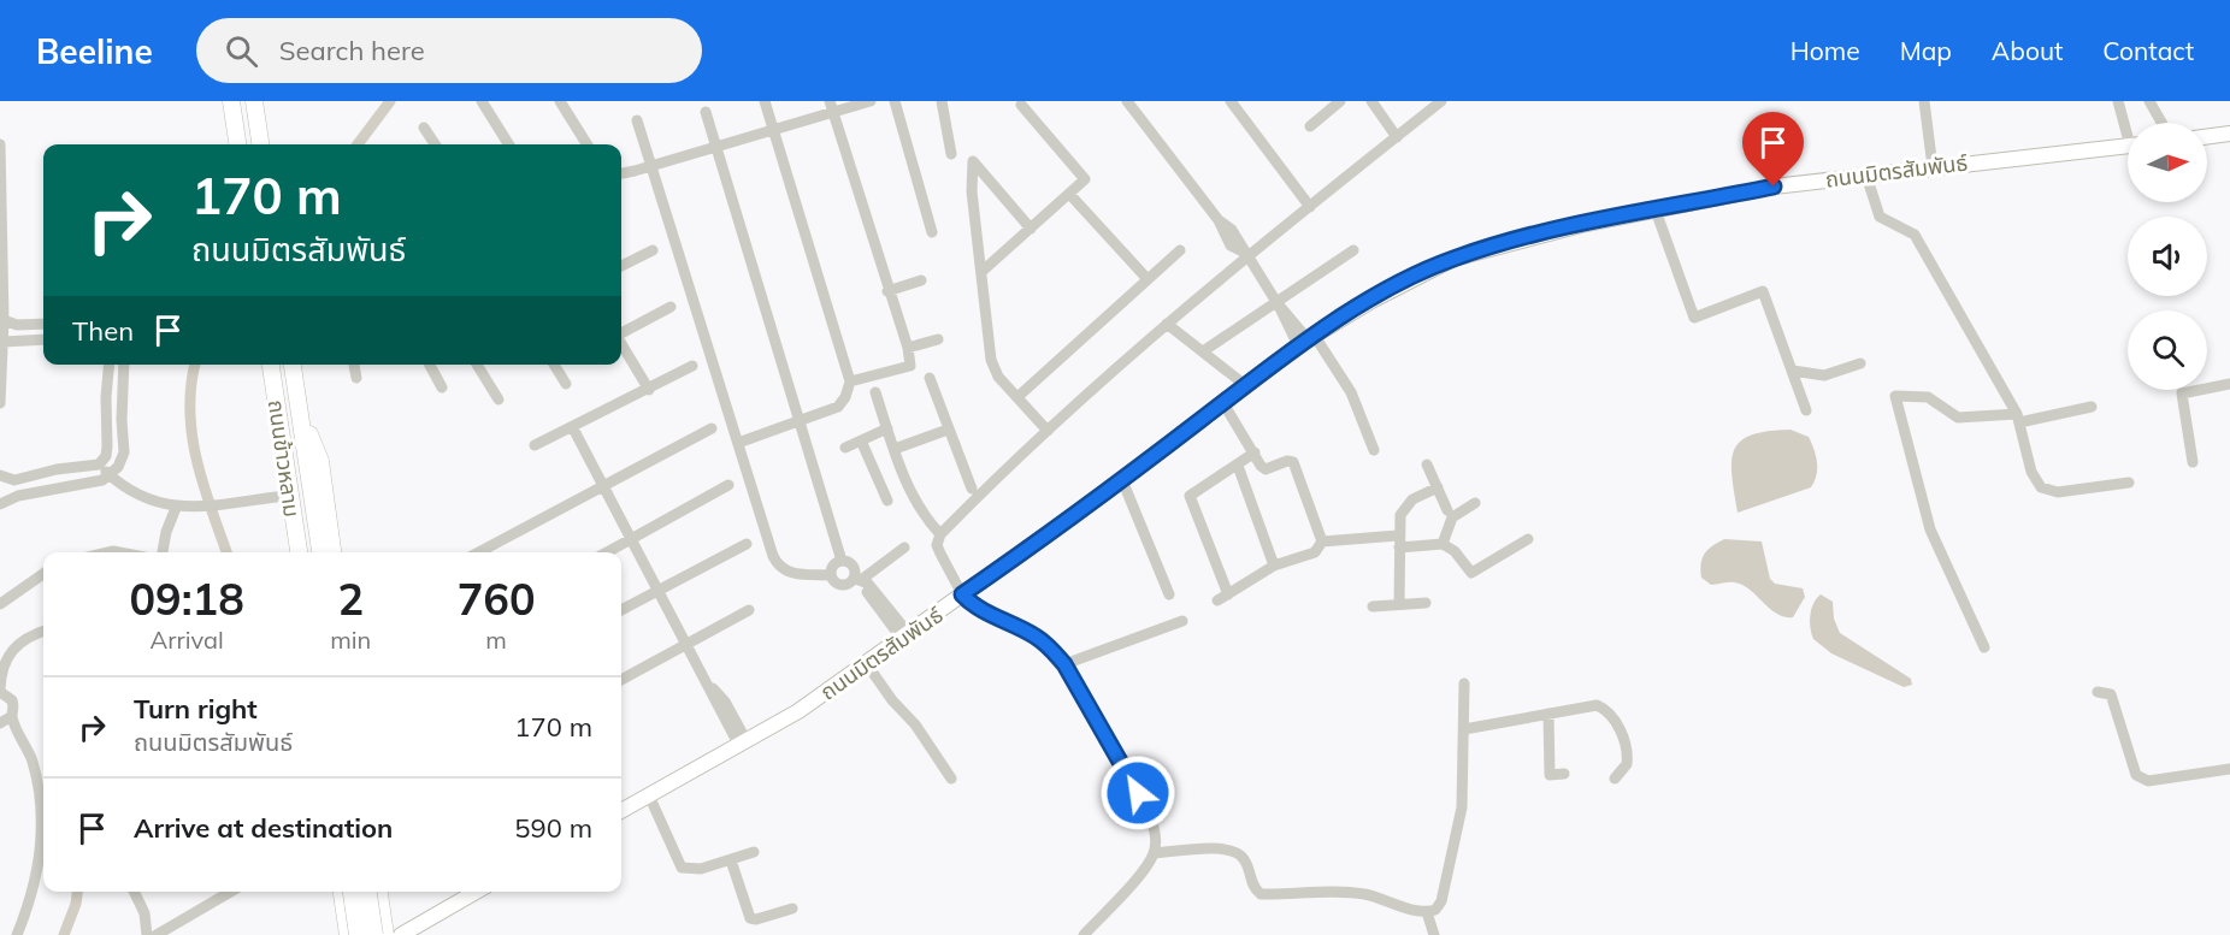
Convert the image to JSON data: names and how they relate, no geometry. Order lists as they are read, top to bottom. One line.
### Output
{"streets":{"main road":["ถนนข้าวหลาม"],"street":["ถนนมิตรสัมพันธ์"]},"north":"right","page":{"header":"Beeline","search":"Search here","nav":["Home","Map","About","Contact"],"turn":["170 m","ถนนมิตรสัมพันธ์"],"then":"Then","eta":["09:18","Arrival","2","min","760","m"],"list":[{"name":"Turn right","note":"ถนนมิตรสัมพันธ์","value":"170 m"},{"name":"Arrive at destination","value":"590 m"}]}}
